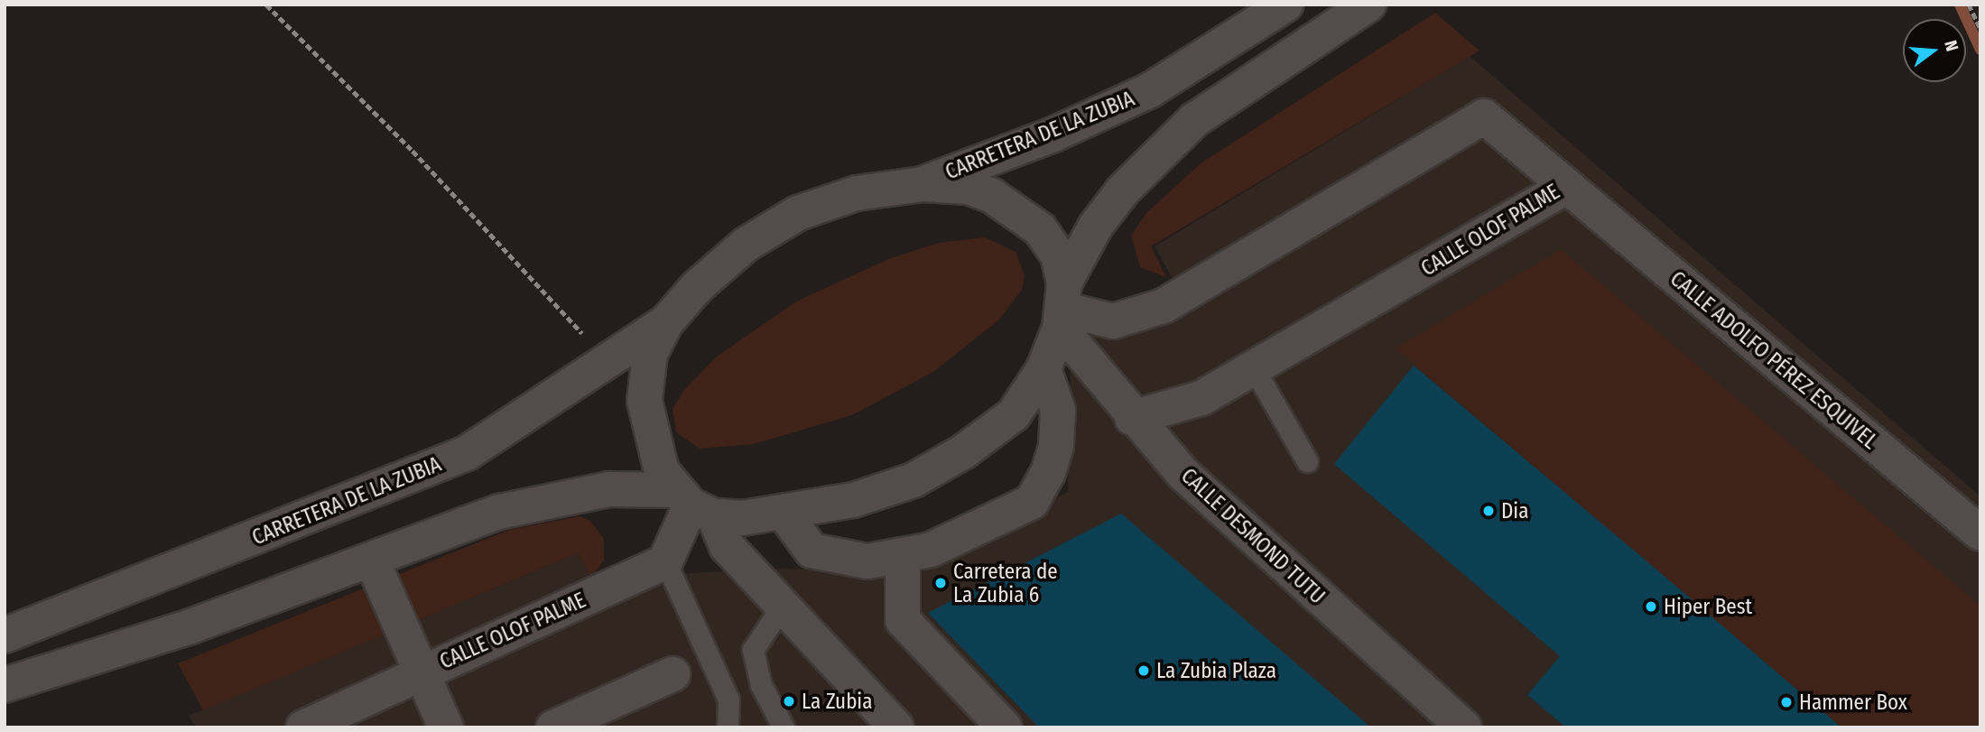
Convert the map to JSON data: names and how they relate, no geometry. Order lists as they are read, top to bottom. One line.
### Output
{"streets":{"street":["CARRETERA DE LA ZUBIA","CALLE OLOF PALME","CALLE ADOLFO PÉREZ ESQUIVEL","CALLE DESMOND TUTU"]},"crossings":[["CALLE OLOF PALME","CALLE ADOLFO PÉREZ ESQUIVEL"],["CALLE OLOF PALME","CALLE DESMOND TUTU"]],"places":["Dia","Carretera de La Zubia 6","Hiper Best","La Zubia Plaza","La Zubia","Hammer Box"],"north":"right"}
